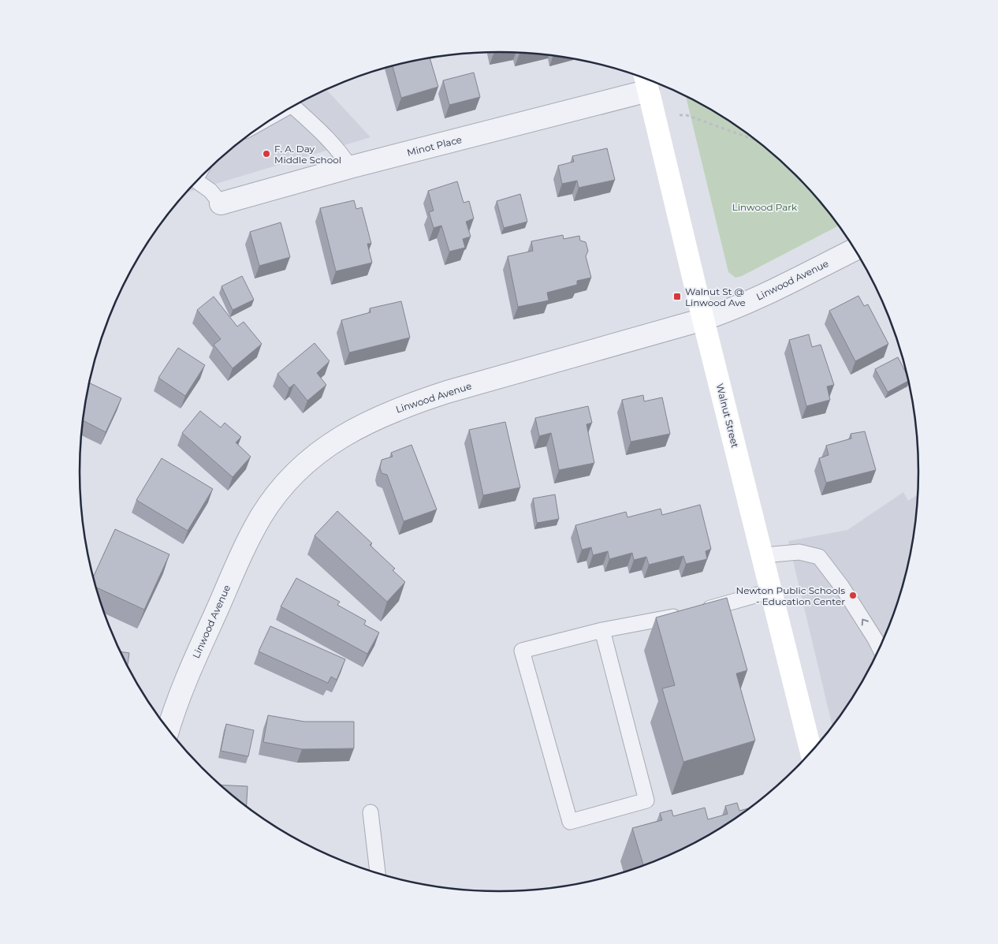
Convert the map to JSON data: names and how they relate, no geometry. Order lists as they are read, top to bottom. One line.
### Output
{"streets":{"main road":["Walnut Street"],"street":["Minot Place","Linwood Avenue"]},"crossings":[["Minot Place","Walnut Street"],["Linwood Avenue","Walnut Street"]],"parks":["Linwood Park"],"places":{"other":["F. A. Day Middle School","Newton Public Schools - Education Center"],"transit":["Walnut St @ Linwood Ave"]}}
